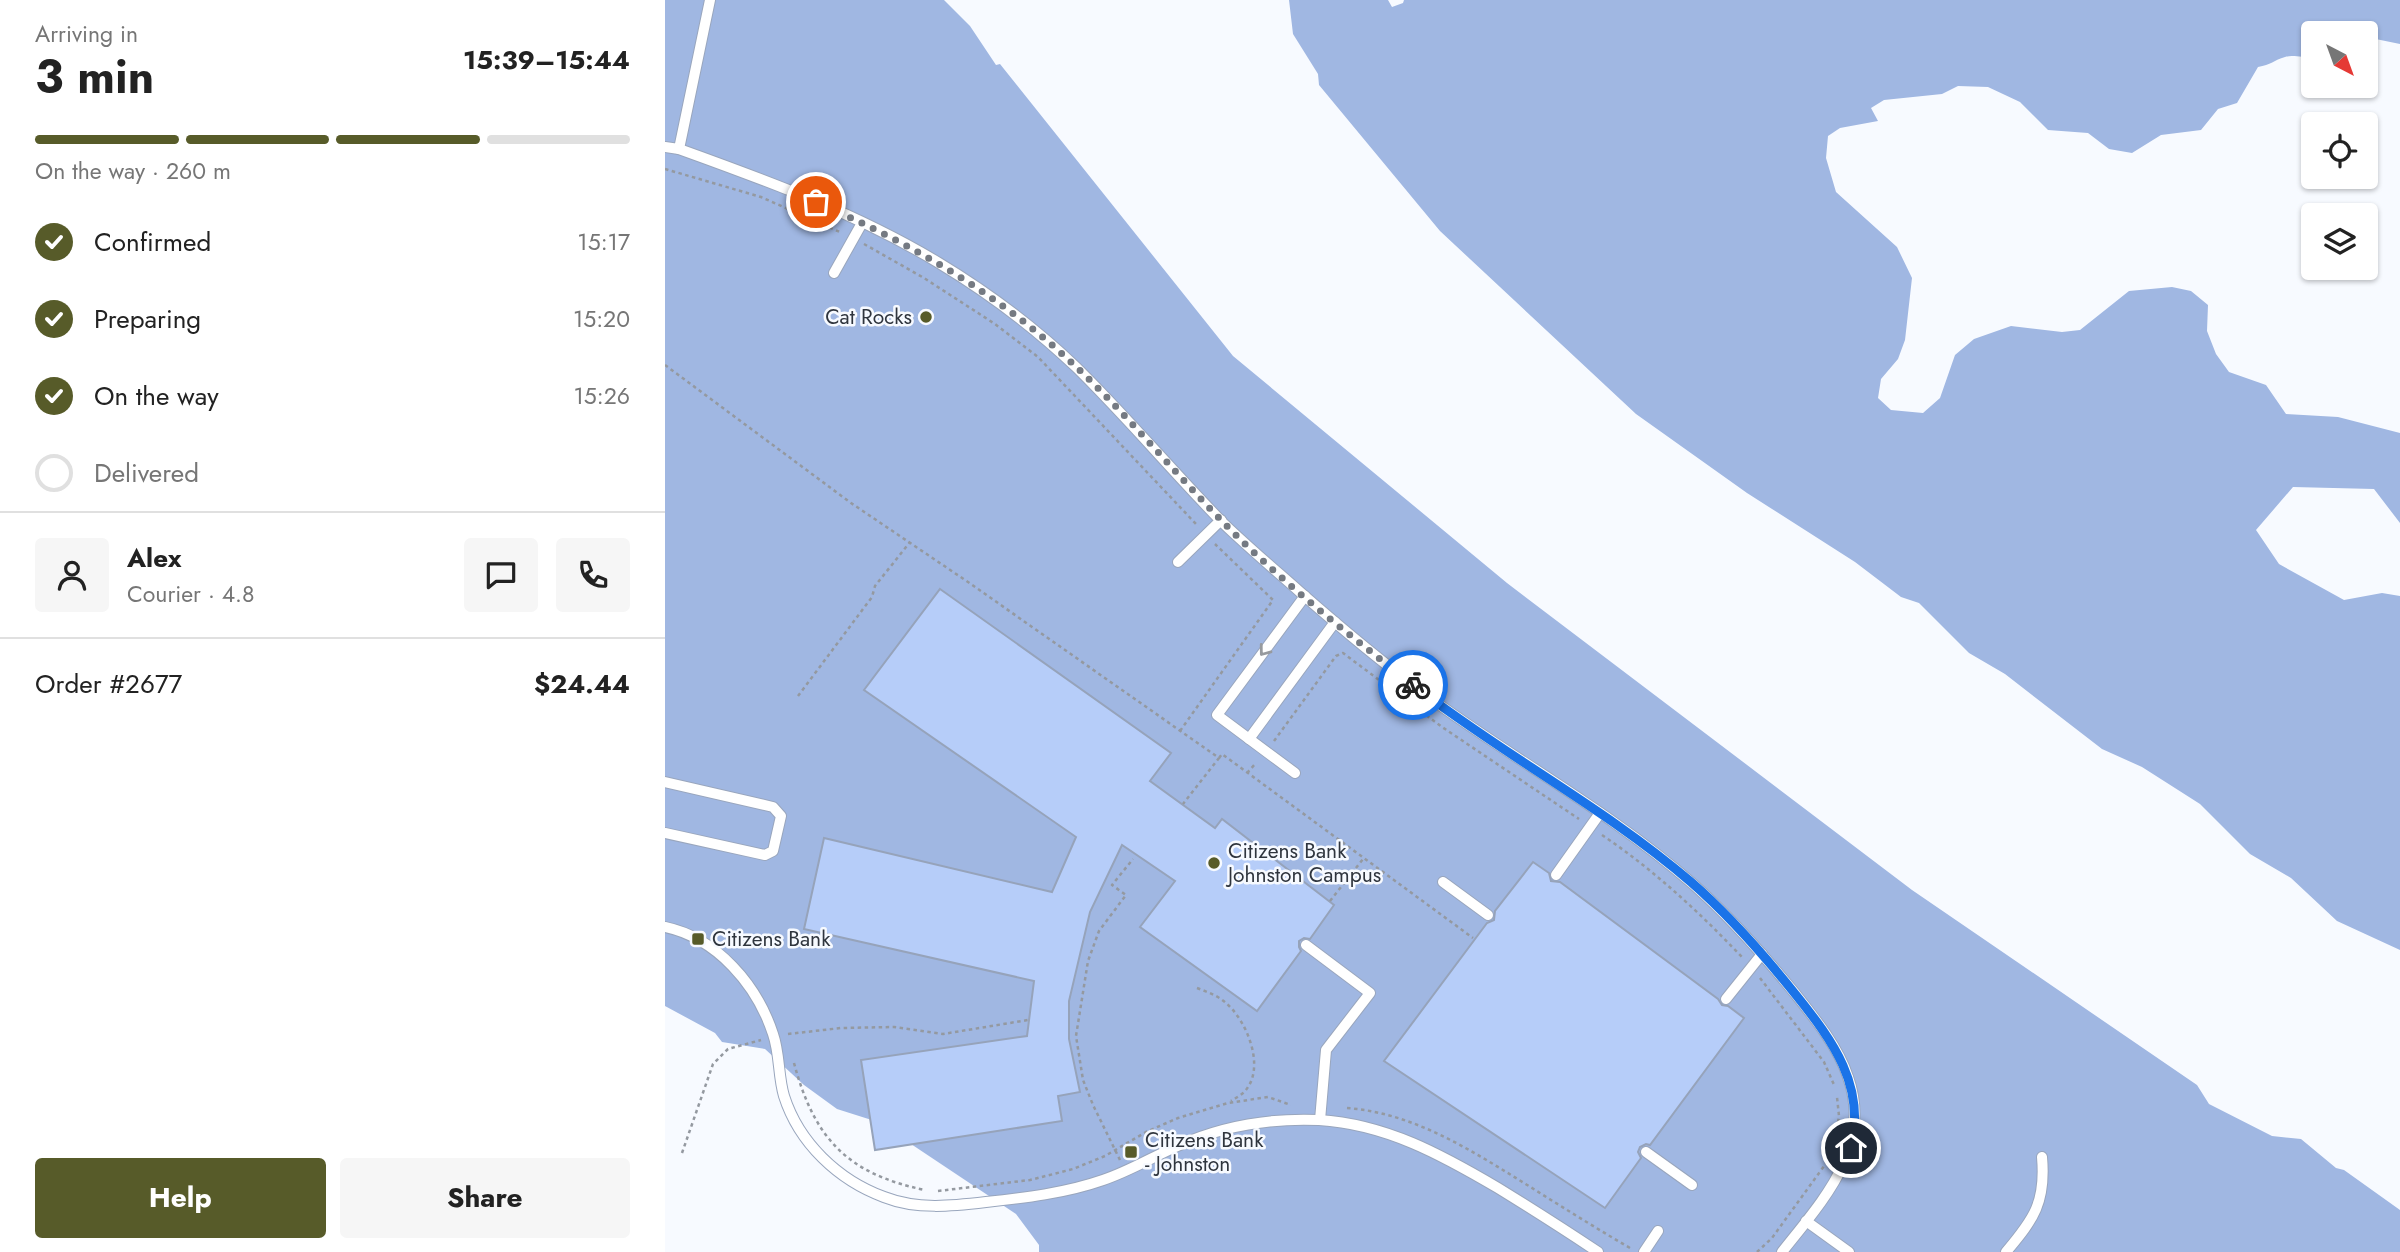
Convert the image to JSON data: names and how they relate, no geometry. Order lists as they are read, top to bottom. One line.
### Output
{"places":{"other":["Cat Rocks","Citizens Bank Johnston Campus"],"transit":["Citizens Bank","Citizens Bank - Johnston"]},"north":"bottom right","page":{"heading":["3 min","Arriving in","15:39–15:44"],"panel":["Alex","Courier · 4.8","Order #2677","$24.44"],"bar":"On the way · 260 m","list":[["Confirmed","15:17"],["Preparing","15:20"],["On the way","15:26"],"Delivered"],"buttons":["Help","Share"]}}
